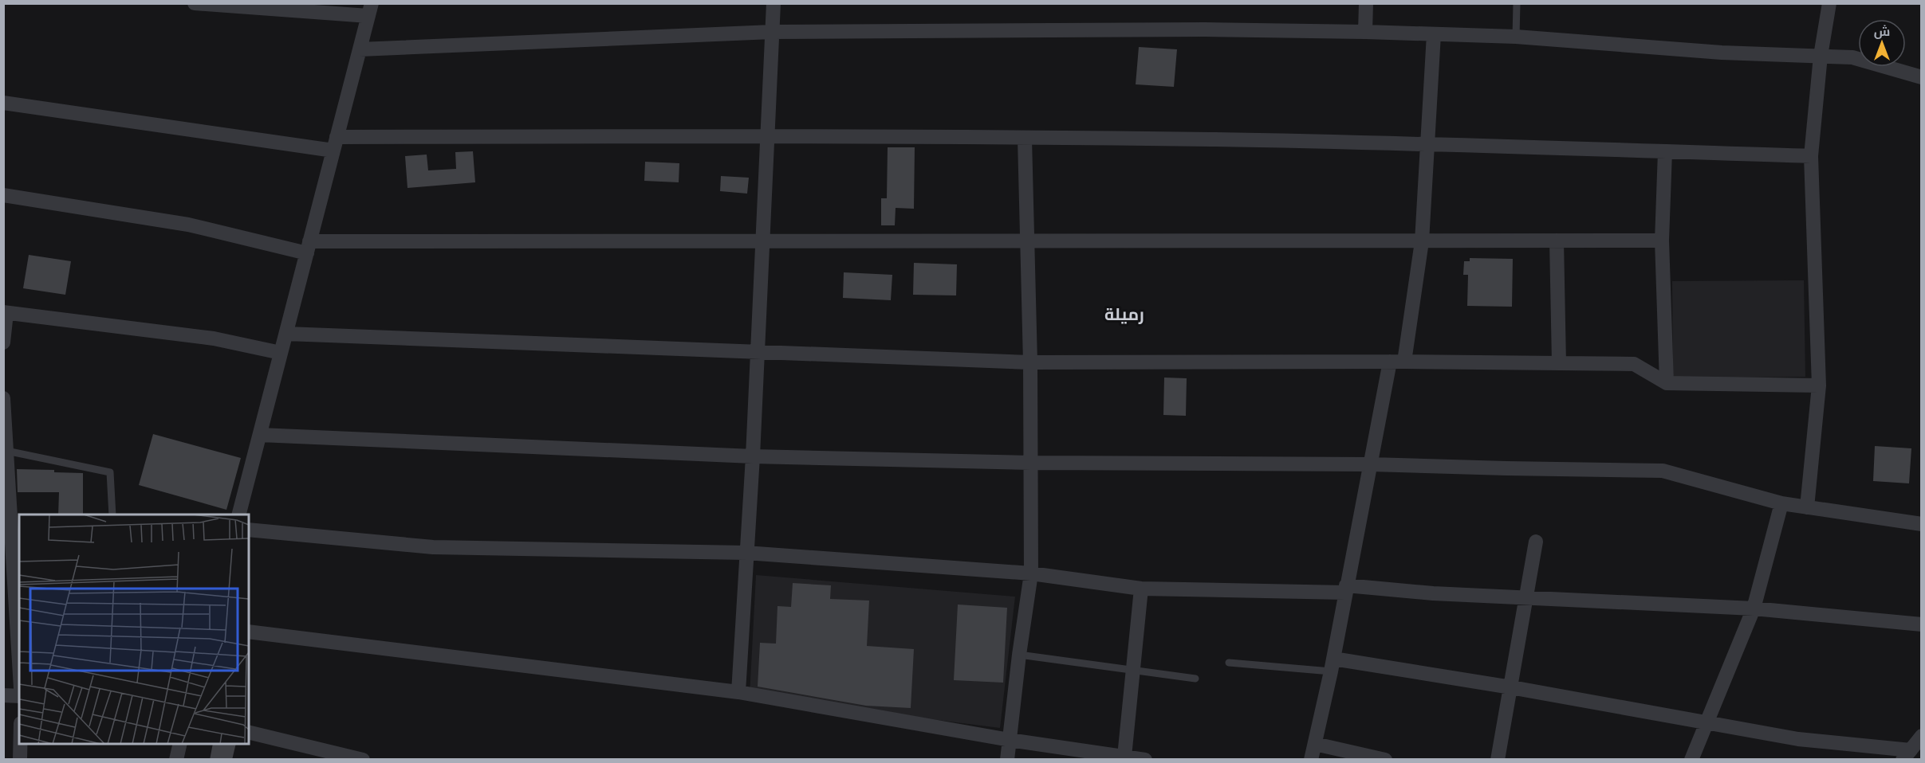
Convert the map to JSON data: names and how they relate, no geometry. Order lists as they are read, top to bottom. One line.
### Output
{"districts":["رميلة"],"north":"top"}
